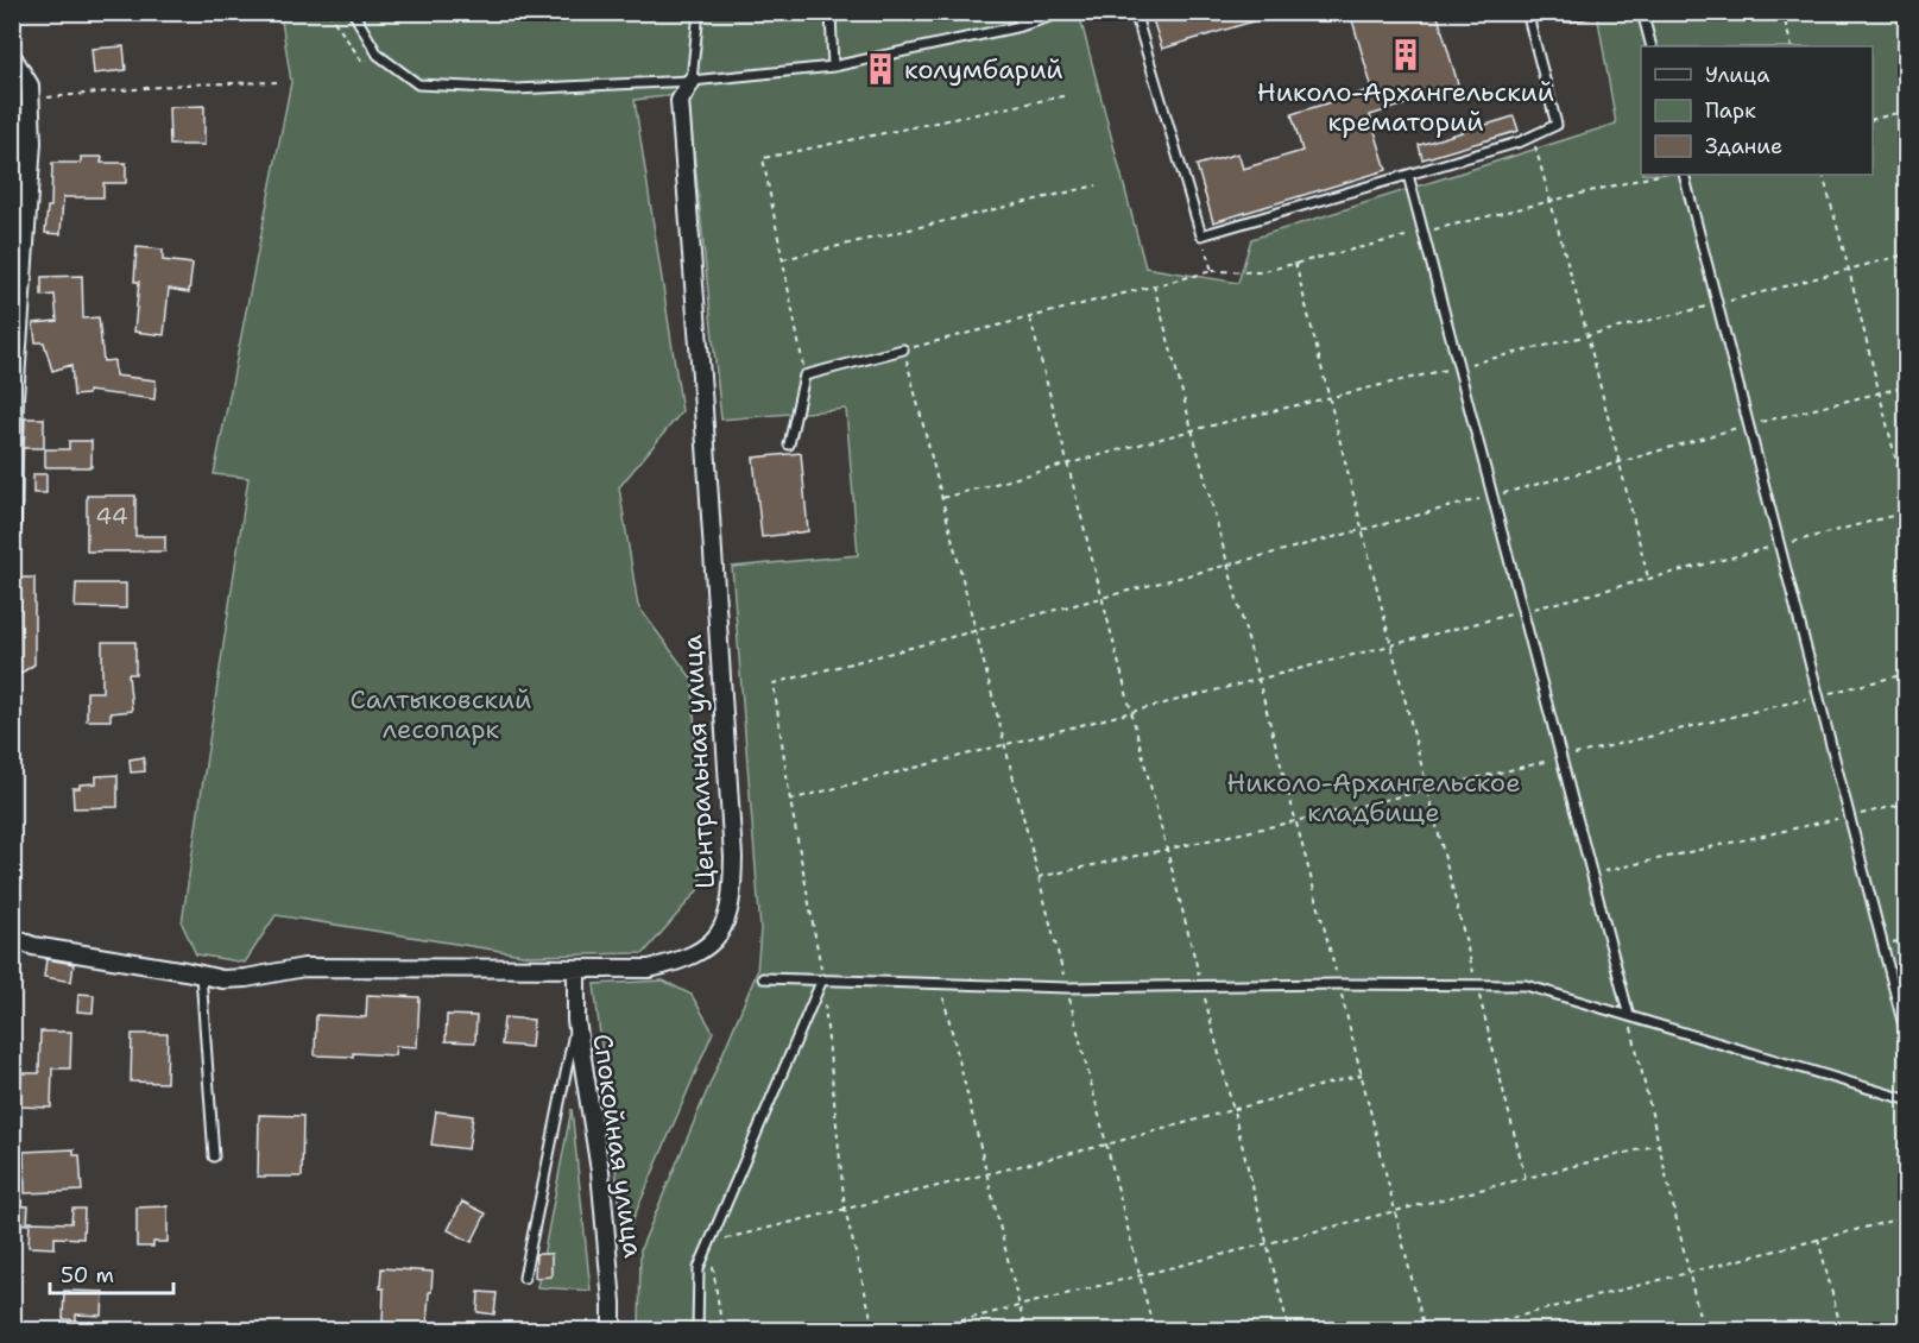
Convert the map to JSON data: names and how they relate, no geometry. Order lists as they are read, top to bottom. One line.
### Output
{"streets":{"street":["Центральная улица","Спокойная улица"]},"crossings":[["Центральная улица","Спокойная улица"]],"parks":["Салтыковский лесопарк","Николо-Архангельское кладбище"],"places":{"building":["Николо-Архангельский крематорий","колумбарий"]},"house_numbers":["44"],"legend":["Улица","Парк","Здание"],"scale_bar":"50 m"}
